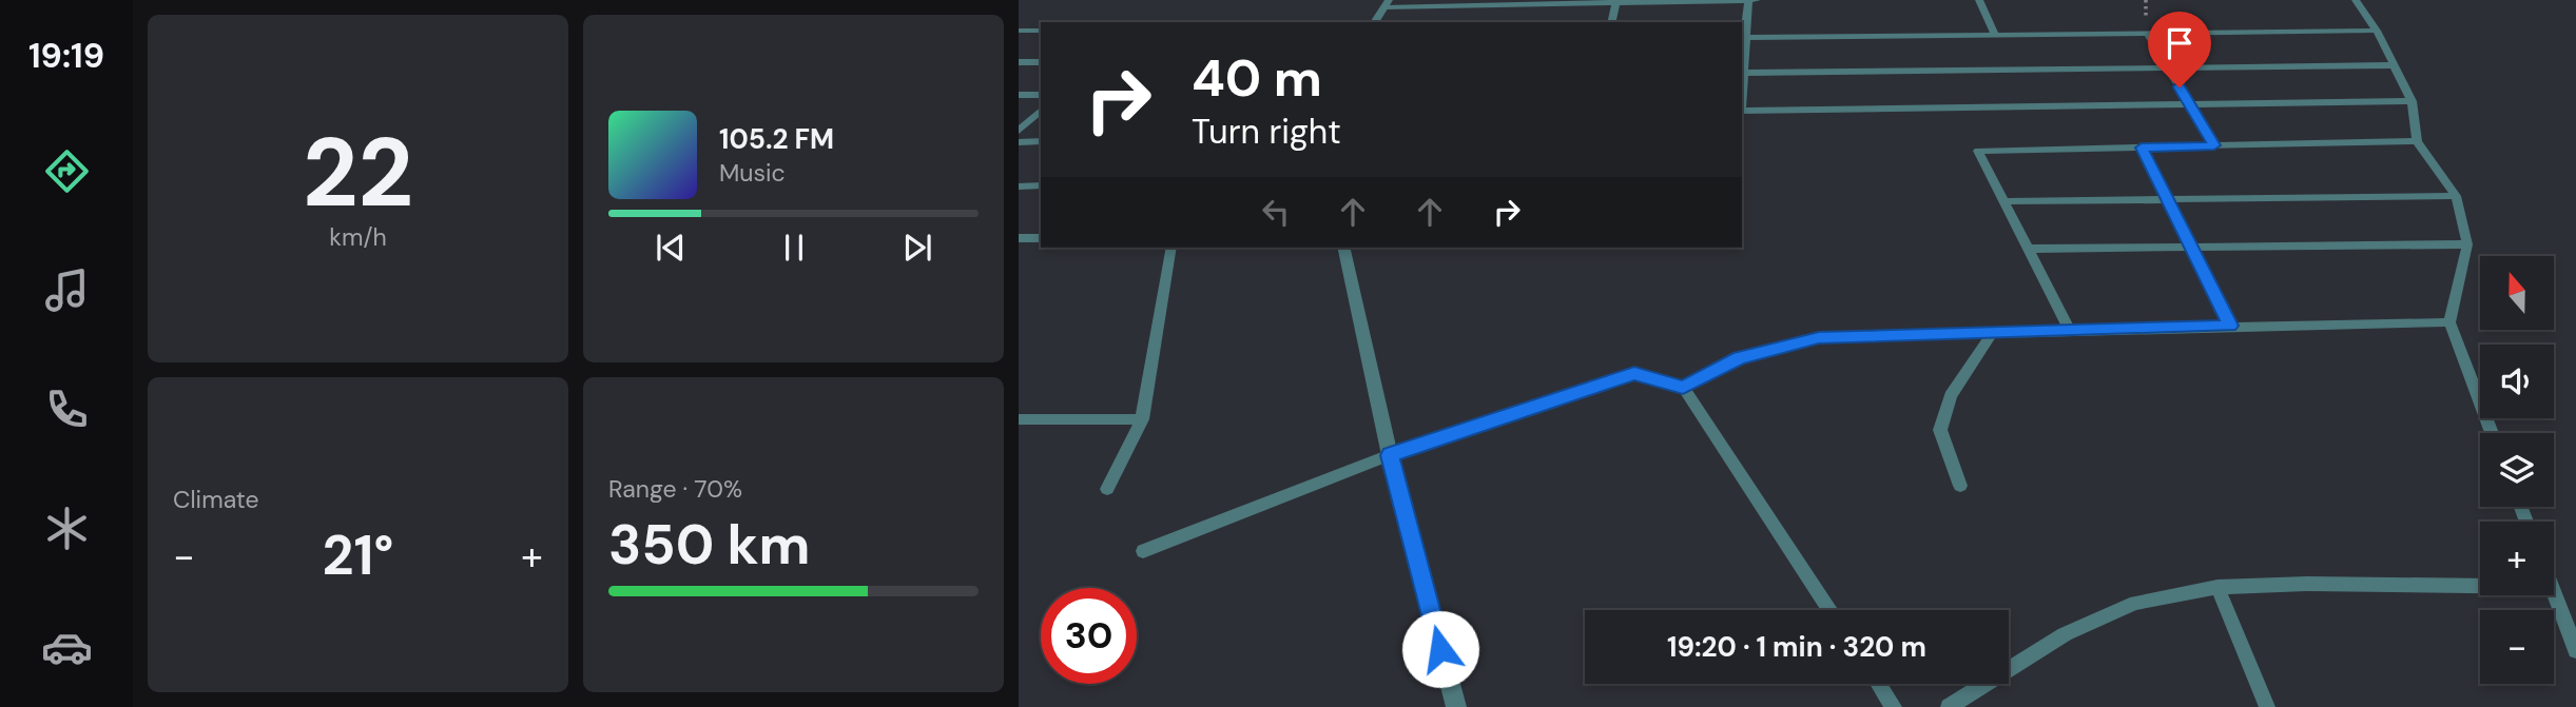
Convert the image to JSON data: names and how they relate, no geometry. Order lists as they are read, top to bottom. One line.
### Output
{"north":"top","page":{"tabs":"19:19","tile":[["22","km/h"],"Climate",["Range · 70%","350 km"]],"turn":["40 m","Turn right"],"song":["105.2 FM","Music"],"map_buttons":["+","−"],"heat":["−","21°","+"],"limit":"30","trip":"19:20 · 1 min · 320 m"}}
